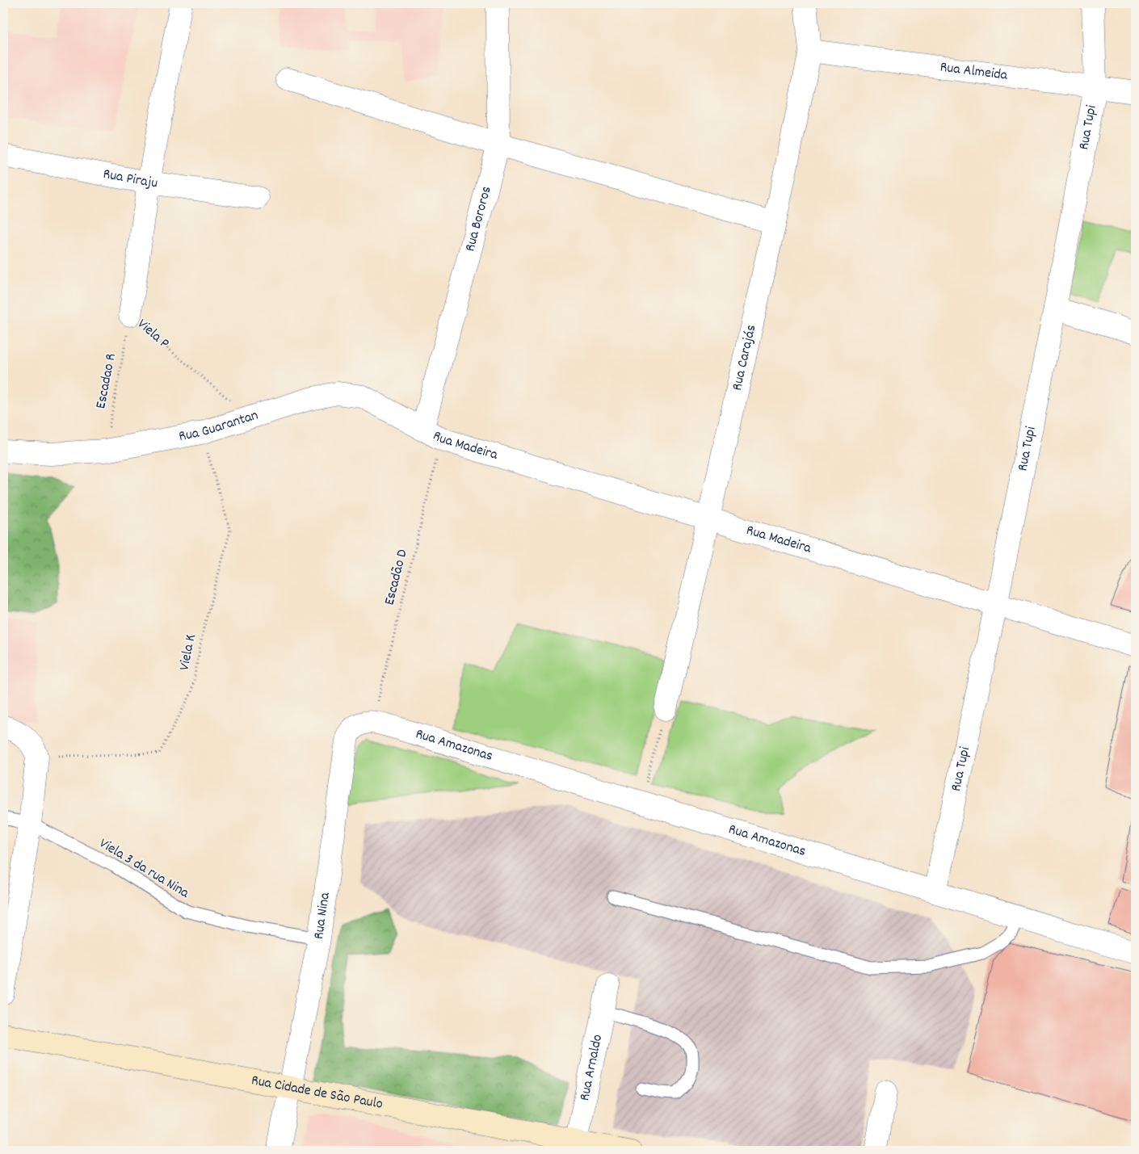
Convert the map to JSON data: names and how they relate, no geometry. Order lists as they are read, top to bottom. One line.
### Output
{"streets":{"street":["Rua Almeida","Rua Tupi","Rua Piraju","Rua Bororos","Viela P","Rua Carajás","Rua Guarantan","Rua Madeira","Rua Amazonas","Rua Nina","Rua Arnaldo","Rua Cidade de São Paulo"],"lane":["Viela 3 da rua Nina"],"path":["Escadao R","Escadão D","Viela K"]},"crossings":[["Rua Almeida","Rua Tupi"],["Rua Almeida","Rua Carajás"],["Rua Tupi","Rua Madeira"],["Rua Tupi","Rua Amazonas"],["Rua Piraju","Viela P"],["Rua Bororos","Rua Guarantan"],["Rua Bororos","Rua Madeira"],["Viela P","Escadao R"],["Rua Carajás","Rua Madeira"],["Escadao R","Rua Guarantan"],["Rua Guarantan","Rua Madeira"],["Rua Guarantan","Viela K"],["Rua Madeira","Escadão D"],["Escadão D","Rua Amazonas"],["Escadão D","Rua Nina"],["Rua Amazonas","Rua Nina"],["Viela 3 da rua Nina","Rua Nina"],["Rua Nina","Rua Cidade de São Paulo"],["Rua Arnaldo","Rua Cidade de São Paulo"]]}
